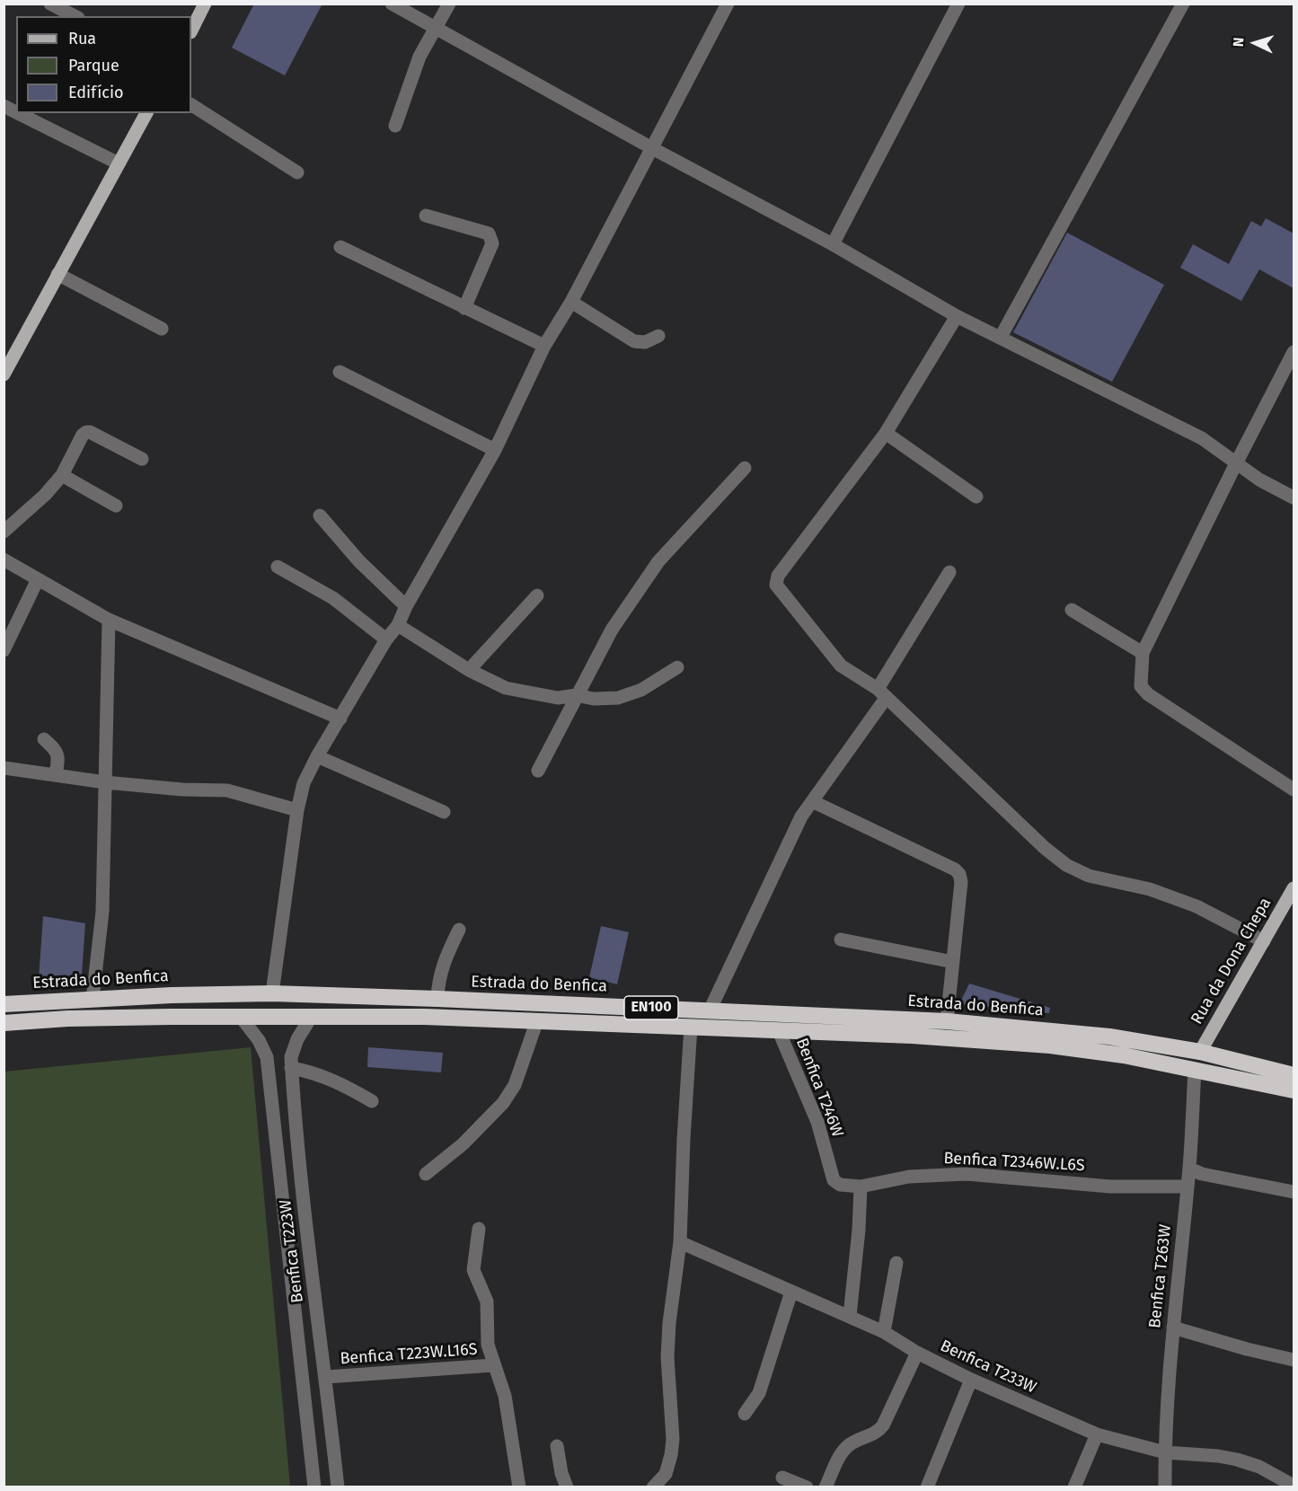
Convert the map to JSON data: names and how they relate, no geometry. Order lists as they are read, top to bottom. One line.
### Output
{"streets":{"highway":["Estrada do Benfica","EN100"],"main road":["Rua da Dona Chepa"],"street":["Benfica T246W","Benfica T2346W.L6S","Benfica T223W","Benfica T263W","Benfica T223W.L16S","Benfica T233W"]},"crossings":[["Rua da Dona Chepa","Estrada do Benfica"],["Estrada do Benfica","Benfica T246W"],["Estrada do Benfica","Benfica T223W"],["Estrada do Benfica","Benfica T263W"],["Benfica T246W","Benfica T2346W.L6S"],["Benfica T2346W.L6S","Benfica T263W"],["Benfica T223W","Benfica T223W.L16S"],["Benfica T263W","Benfica T233W"]],"legend":["Rua","Parque","Edifício"],"north":"left"}
